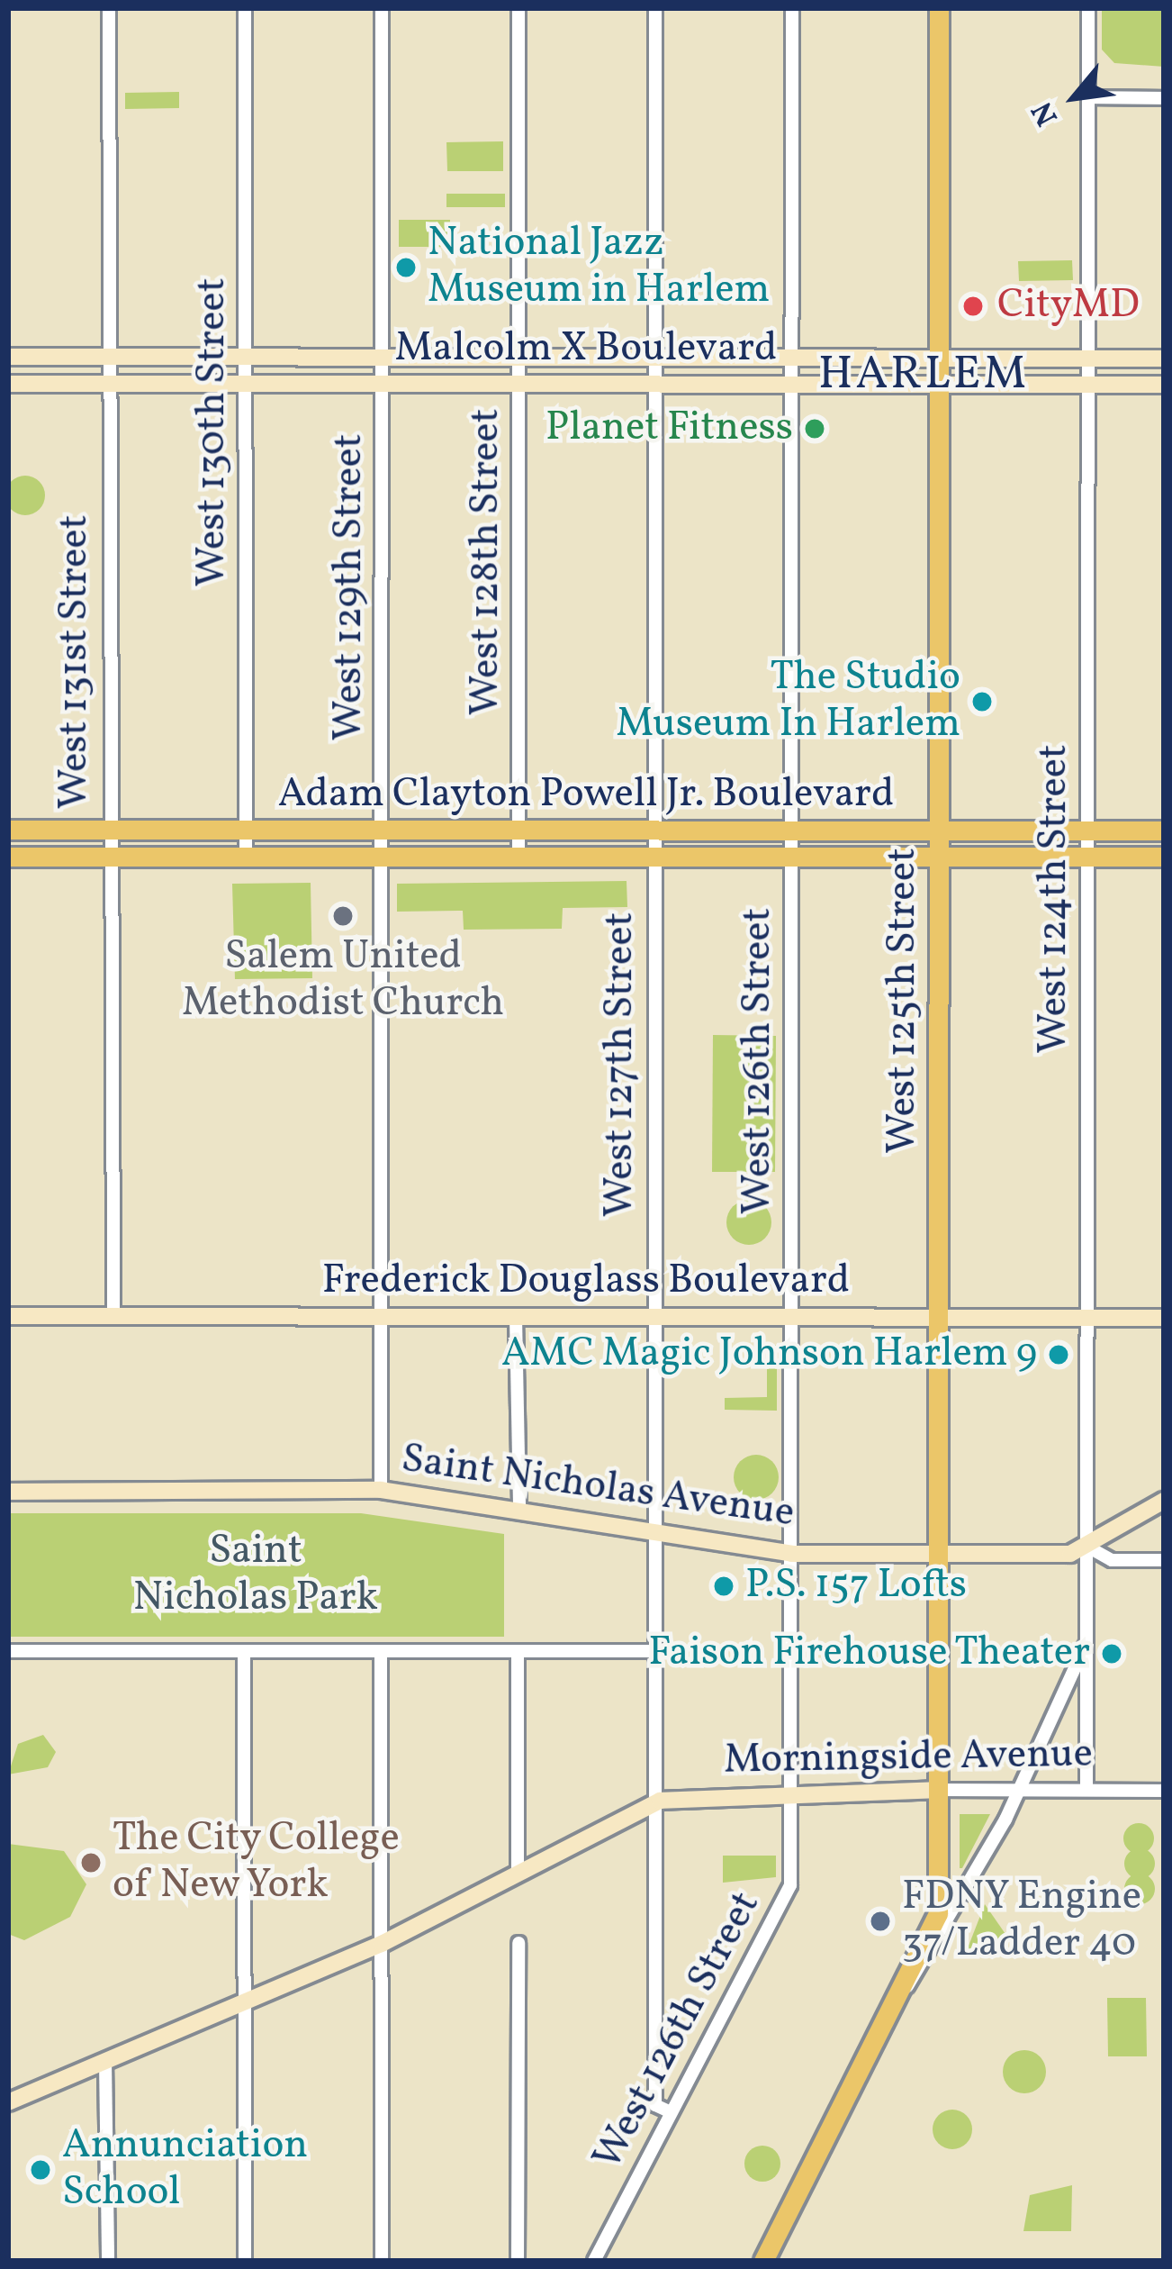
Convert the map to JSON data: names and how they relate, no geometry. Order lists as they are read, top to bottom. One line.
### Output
{"streets":{"main road":["Malcolm X Boulevard","Adam Clayton Powell Jr. Boulevard","West 125th Street","Frederick Douglass Boulevard","Saint Nicholas Avenue","Morningside Avenue"],"street":["West 130th Street","West 128th Street","West 129th Street","West 131st Street","West 124th Street","West 126th Street","West 127th Street"]},"crossings":[["Malcolm X Boulevard","West 130th Street"],["Malcolm X Boulevard","West 128th Street"],["Malcolm X Boulevard","West 129th Street"],["Malcolm X Boulevard","West 131st Street"],["Malcolm X Boulevard","West 124th Street"],["Malcolm X Boulevard","West 125th Street"],["Malcolm X Boulevard","West 126th Street"],["Malcolm X Boulevard","West 127th Street"],["West 130th Street","Adam Clayton Powell Jr. Boulevard"],["West 128th Street","Adam Clayton Powell Jr. Boulevard"],["West 129th Street","Adam Clayton Powell Jr. Boulevard"],["West 129th Street","Frederick Douglass Boulevard"],["West 129th Street","Saint Nicholas Avenue"],["West 131st Street","Adam Clayton Powell Jr. Boulevard"],["West 131st Street","Frederick Douglass Boulevard"],["Adam Clayton Powell Jr. Boulevard","West 124th Street"],["Adam Clayton Powell Jr. Boulevard","West 125th Street"],["Adam Clayton Powell Jr. Boulevard","West 126th Street"],["Adam Clayton Powell Jr. Boulevard","West 127th Street"],["West 124th Street","West 125th Street"],["West 124th Street","Frederick Douglass Boulevard"],["West 124th Street","Saint Nicholas Avenue"],["West 124th Street","Morningside Avenue"],["West 125th Street","Frederick Douglass Boulevard"],["West 125th Street","Saint Nicholas Avenue"],["West 125th Street","Morningside Avenue"],["West 126th Street","West 127th Street"],["West 126th Street","Frederick Douglass Boulevard"],["West 126th Street","Saint Nicholas Avenue"],["West 126th Street","Morningside Avenue"],["West 127th Street","Frederick Douglass Boulevard"],["West 127th Street","Saint Nicholas Avenue"],["West 127th Street","Morningside Avenue"]],"districts":["HARLEM"],"parks":["Saint Nicholas Park"],"places":["National Jazz Museum in Harlem","CityMD","Planet Fitness","The Studio Museum In Harlem","Salem United Methodist Church","AMC Magic Johnson Harlem 9","P.S. 157 Lofts","Faison Firehouse Theater","The City College of New York","FDNY Engine 37/Ladder 40","Annunciation School"],"north":"bottom left"}
